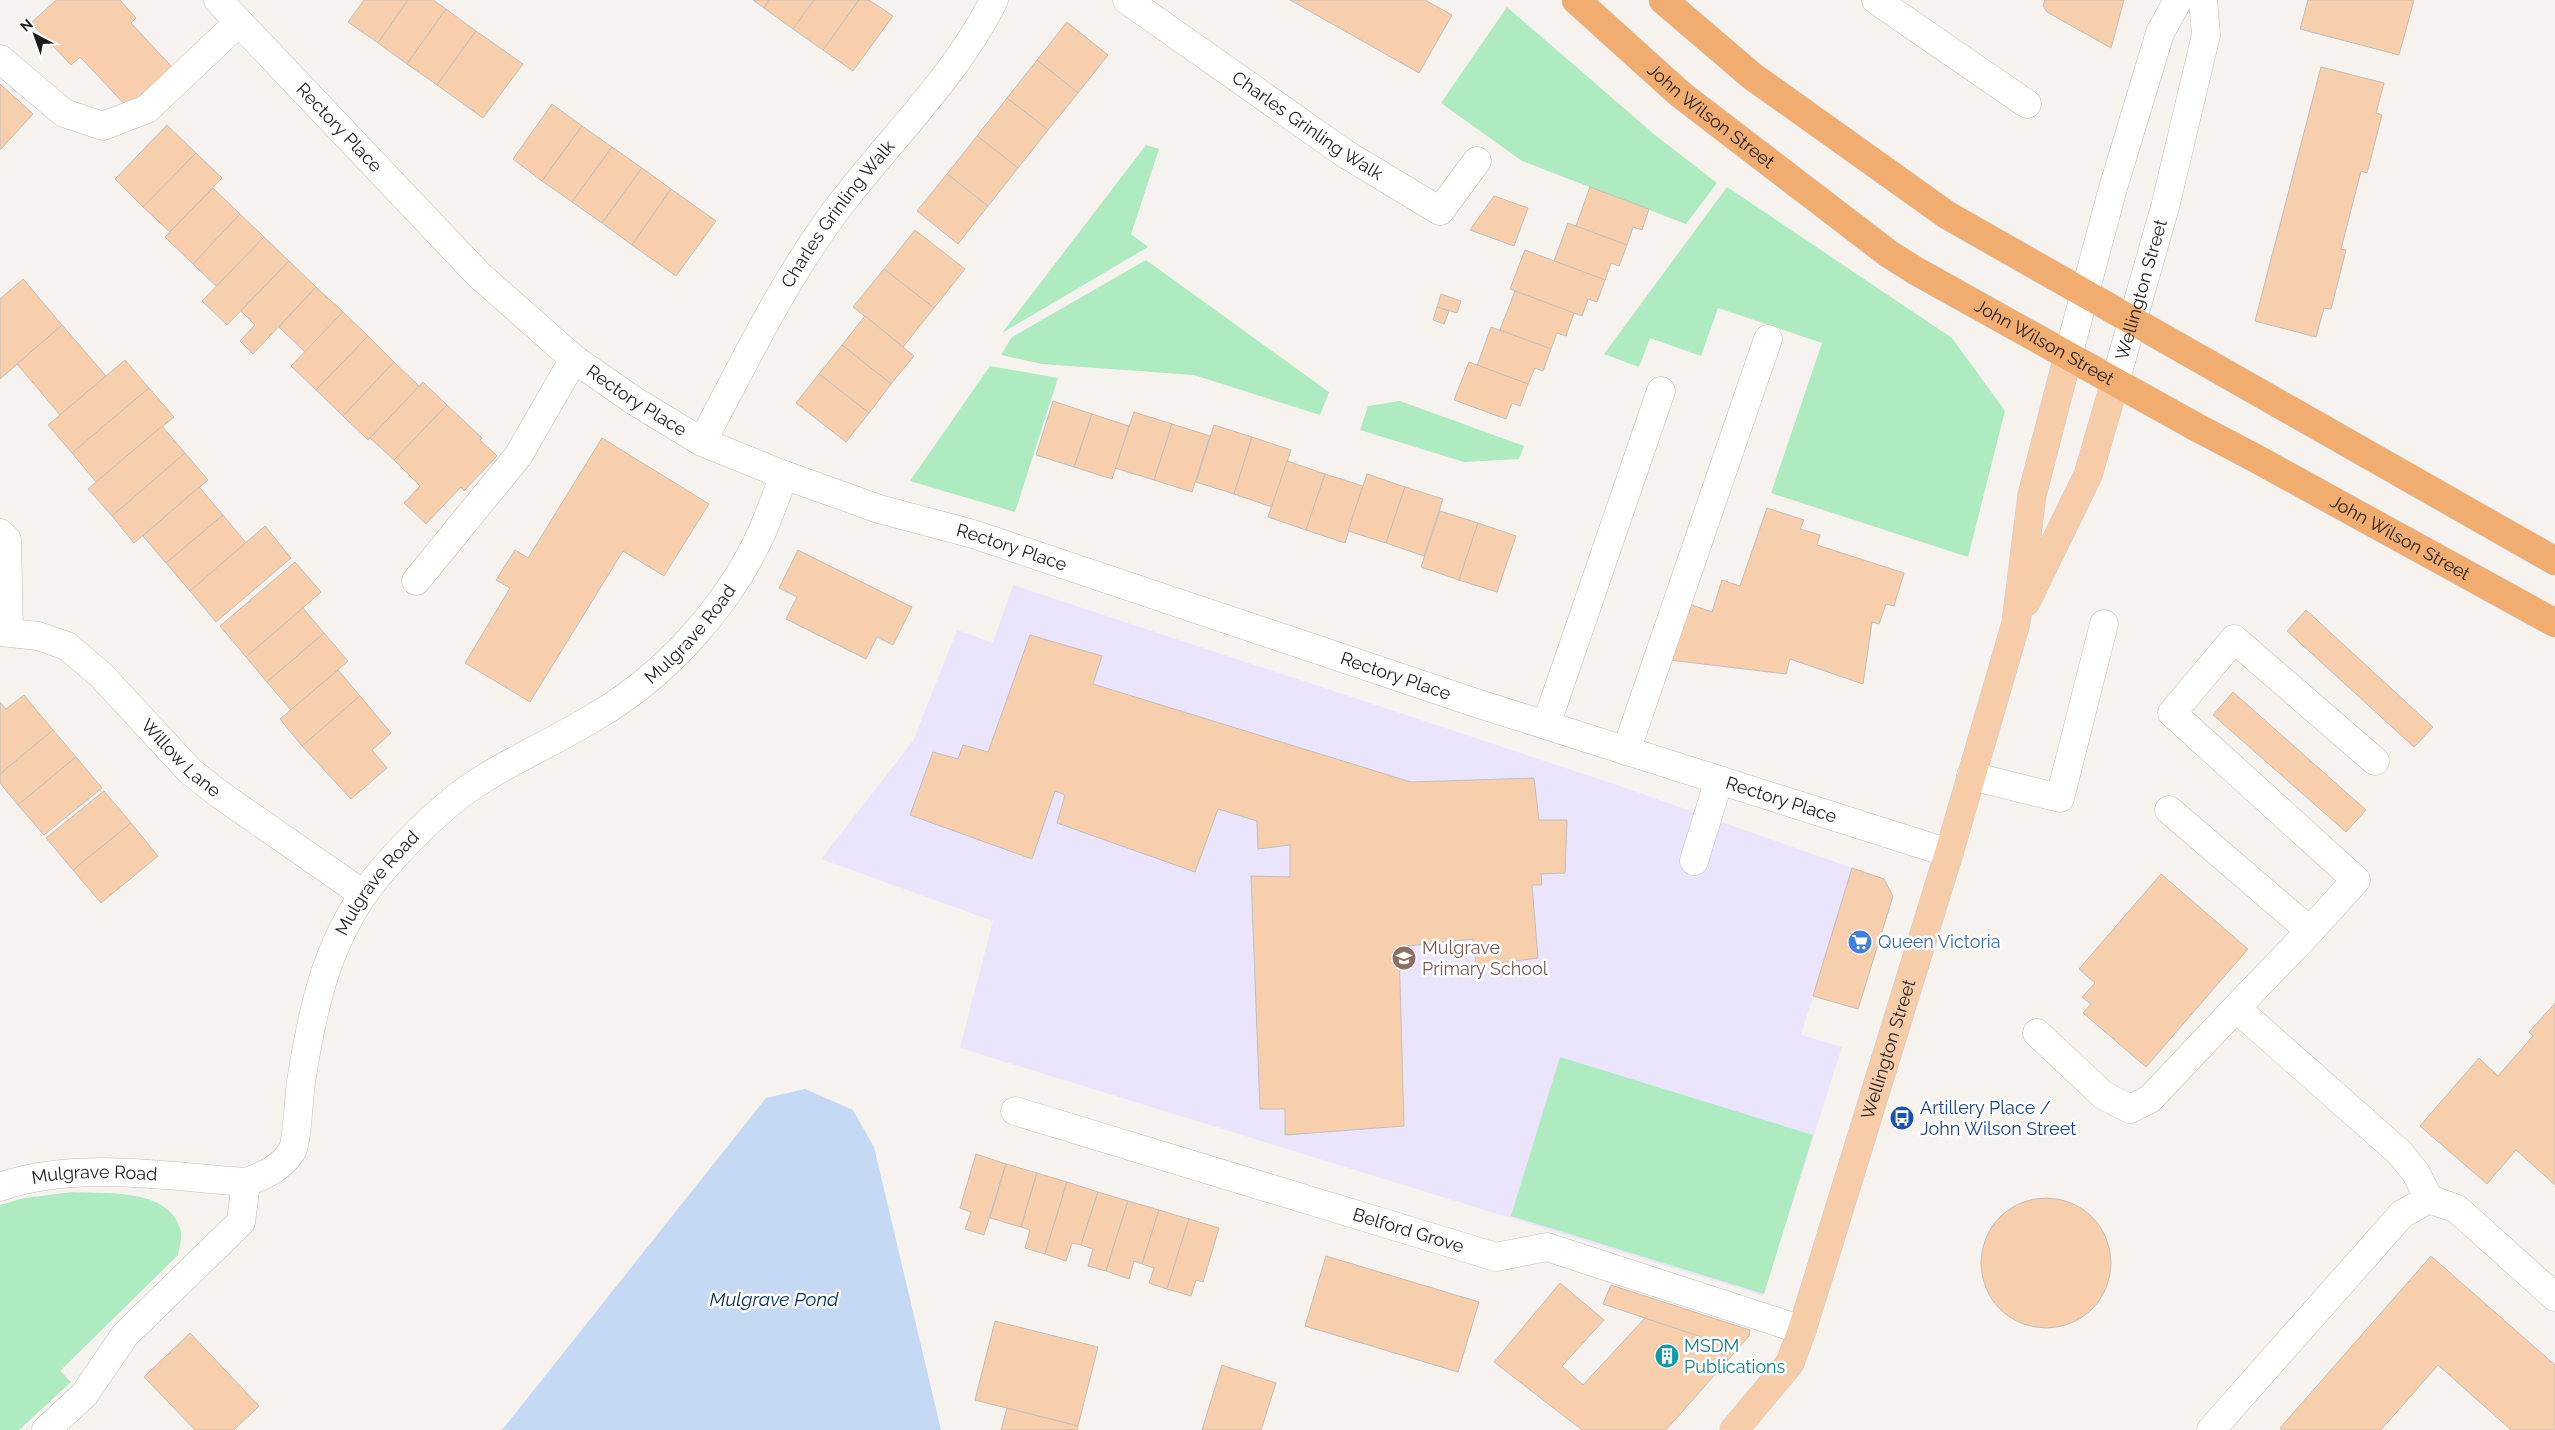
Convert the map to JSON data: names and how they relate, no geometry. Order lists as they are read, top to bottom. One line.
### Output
{"streets":{"highway":["John Wilson Street"],"main road":["Wellington Street"],"street":["Charles Grinling Walk","Rectory Place","Mulgrave Road","Willow Lane","Belford Grove"]},"crossings":[["John Wilson Street","Wellington Street"],["Charles Grinling Walk","Rectory Place"],["Rectory Place","Wellington Street"],["Rectory Place","Mulgrave Road"],["Wellington Street","Belford Grove"],["Mulgrave Road","Willow Lane"]],"water":["Mulgrave Pond"],"places":{"supermarket":["Queen Victoria"],"school or university":["Mulgrave Primary School"],"bus stop":["Artillery Place / John Wilson Street"],"building":["MSDM Publications"]},"north":"top left"}
